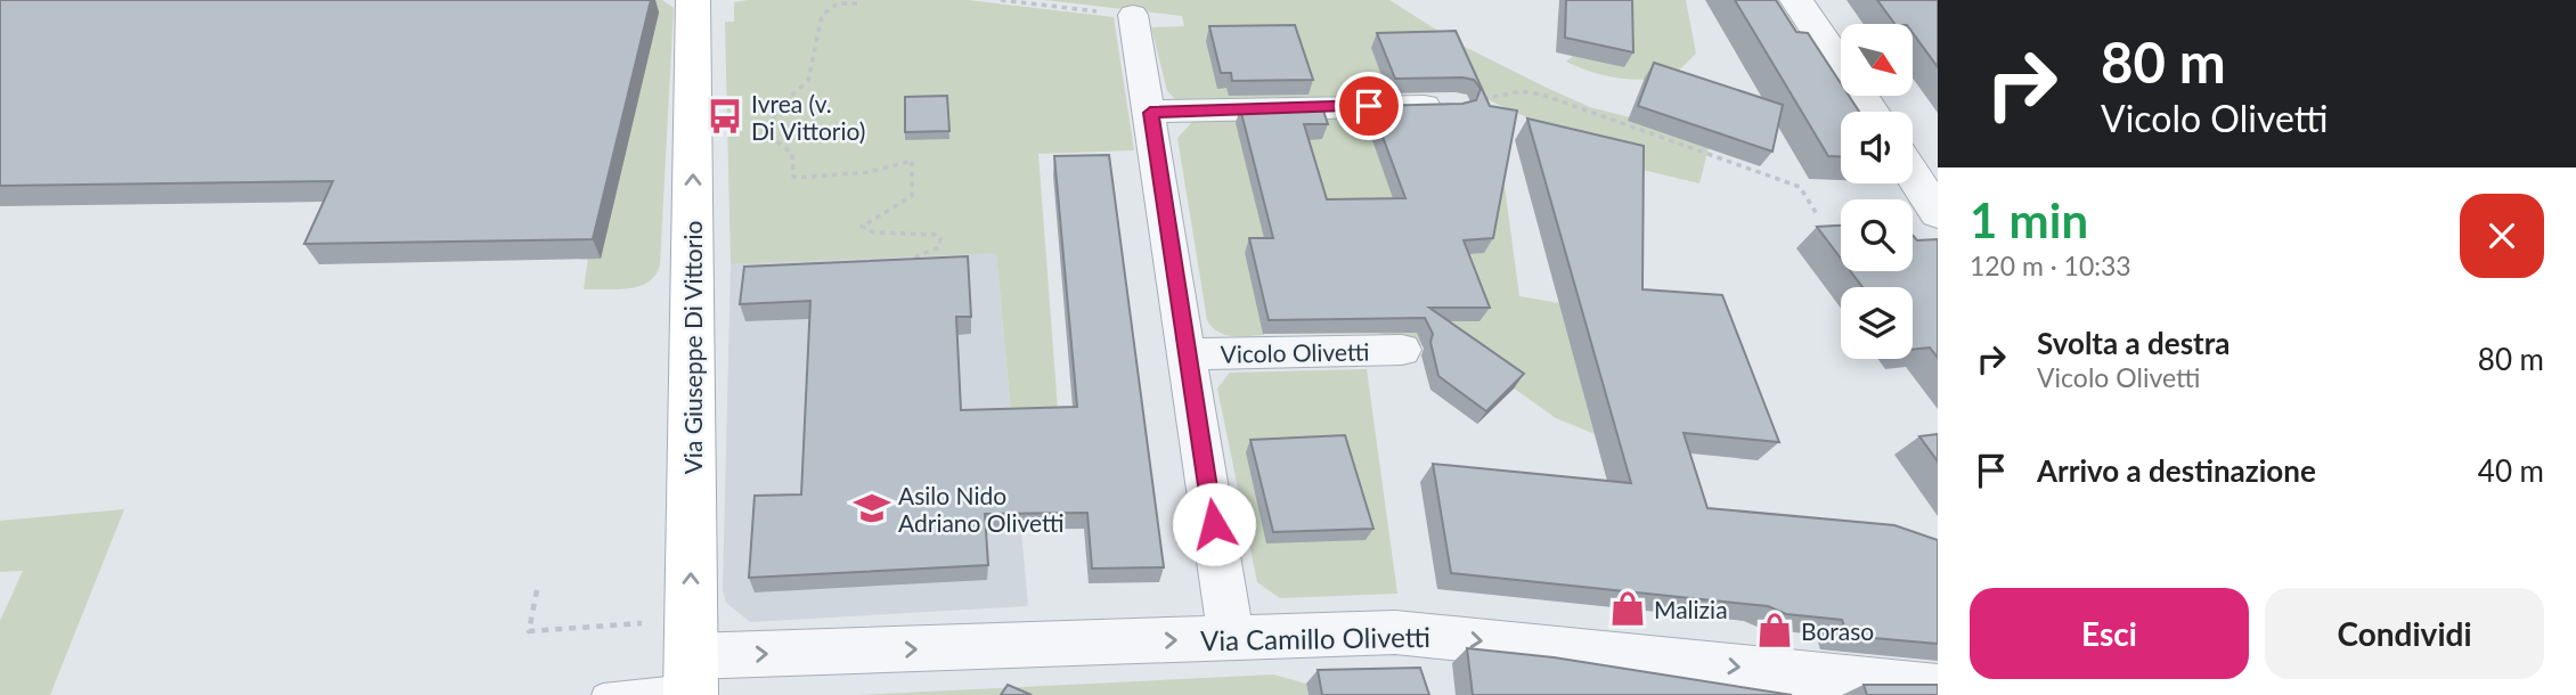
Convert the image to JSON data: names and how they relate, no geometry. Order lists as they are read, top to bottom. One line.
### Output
{"streets":{"main road":["Via Giuseppe Di Vittorio"],"street":["Vicolo Olivetti","Via Camillo Olivetti"]},"crossings":[["Via Giuseppe Di Vittorio","Via Camillo Olivetti"],["Vicolo Olivetti","Via Camillo Olivetti"]],"one_way":["Via Giuseppe Di Vittorio","Via Camillo Olivetti"],"places":{"bus stop":["Ivrea (v. Di Vittorio)"],"school or university":["Asilo Nido Adriano Olivetti"],"shop":["Malizia","Boraso"]},"north":"bottom right","page":{"turn":["80 m","Vicolo Olivetti"],"heading":["1 min","120 m · 10:33"],"list":[{"name":"Svolta a destra","note":"Vicolo Olivetti","value":"80 m"},{"name":"Arrivo a destinazione","value":"40 m"}],"buttons":["Esci","Condividi"]}}
